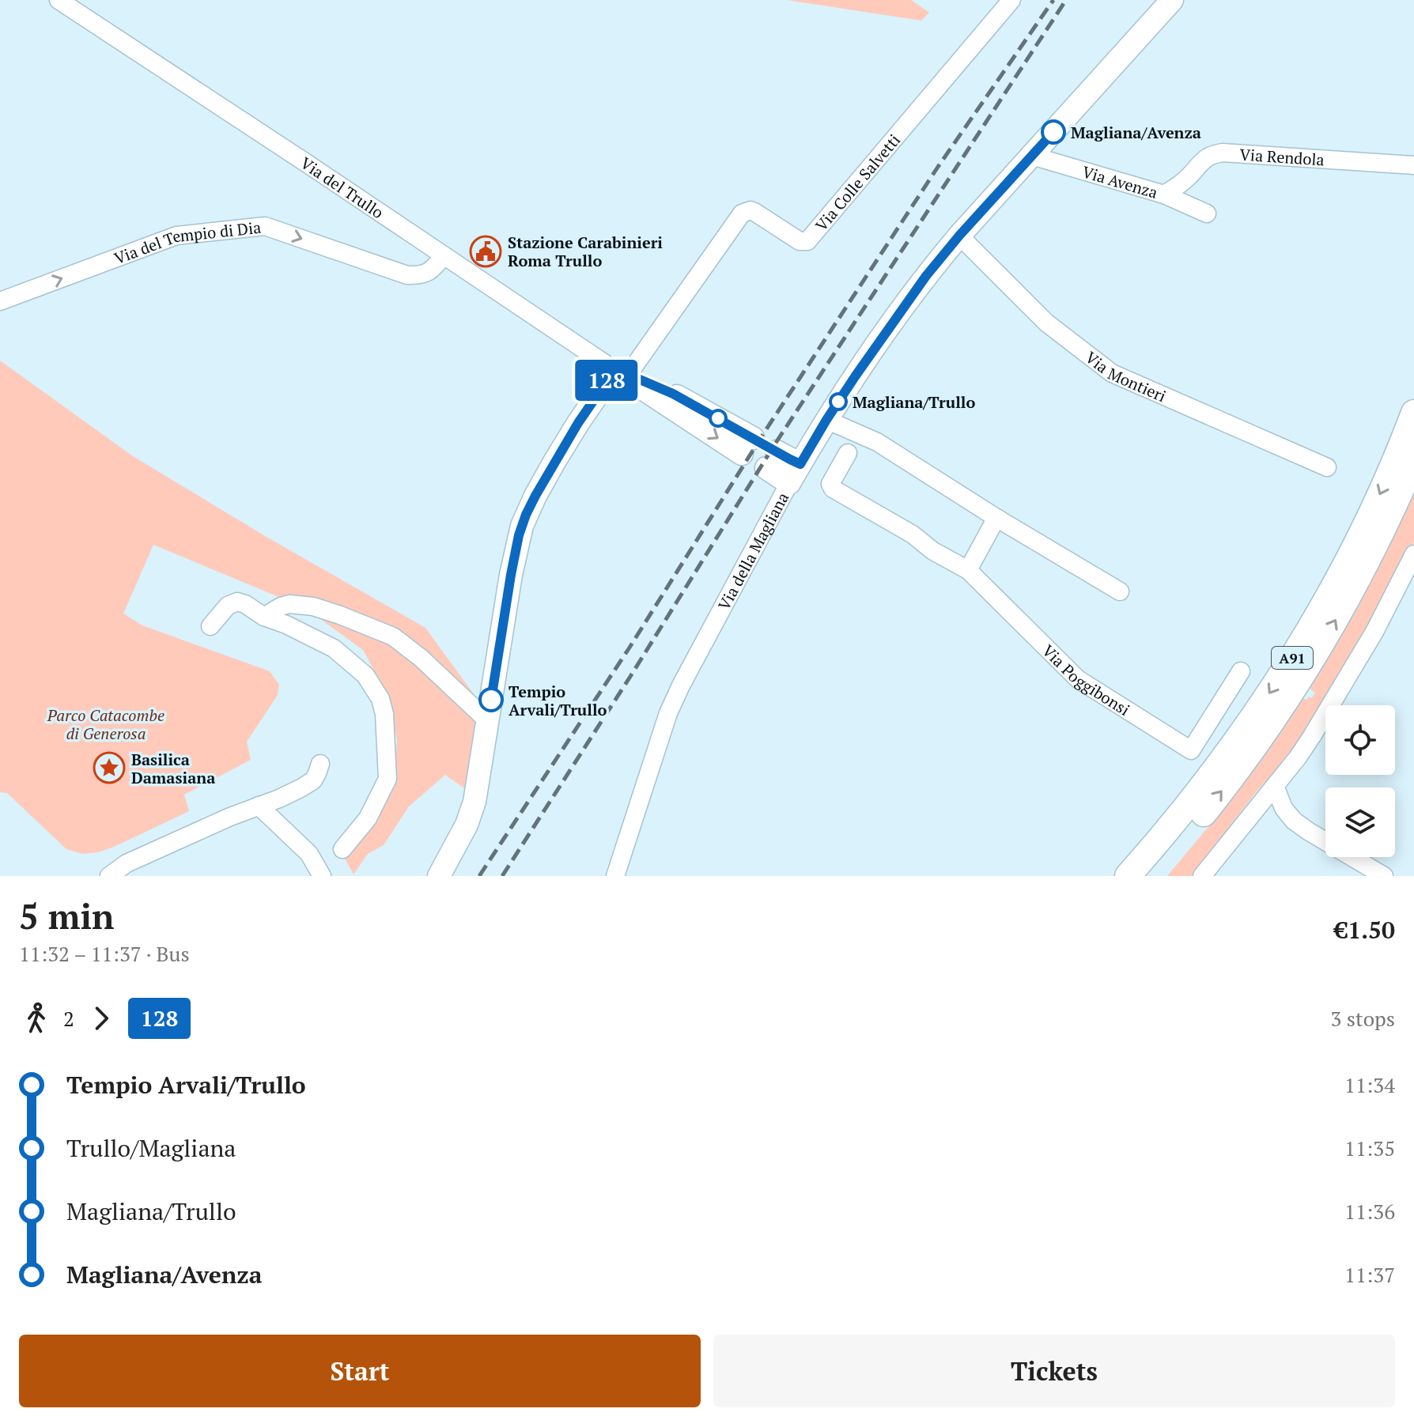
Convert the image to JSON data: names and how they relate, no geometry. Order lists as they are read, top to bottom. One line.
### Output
{"streets":{"highway":["A91"],"main road":["Via del Trullo","Via della Magliana"],"street":["Via Rendola","Via Avenza","Via Colle Salvetti","Via del Tempio di Dia","Via Montieri","Via Poggibonsi"]},"crossings":[["Via Rendola","Via Avenza"],["Via Avenza","Via della Magliana"],["Via Colle Salvetti","Via del Trullo"],["Via del Trullo","Via del Tempio di Dia"],["Via Montieri","Via della Magliana"]],"one_way":["Via del Tempio di Dia"],"parks":["Parco Catacombe di Generosa"],"places":{"other":["Magliana/Avenza","Magliana/Trullo","Tempio Arvali/Trullo"],"public building":["Stazione Carabinieri Roma Trullo"],"place":["Basilica Damasiana"]},"lines":["bus line 128"],"page":{"on_map":"128","heading":["5 min","11:32 – 11:37 · Bus","€1.50"],"legs":["2","128","3 stops"],"list":[{"name":"Tempio Arvali/Trullo","value":"11:34"},{"name":"Trullo/Magliana","value":"11:35"},{"name":"Magliana/Trullo","value":"11:36"},{"name":"Magliana/Avenza","value":"11:37"}],"buttons":["Start","Tickets"]}}
